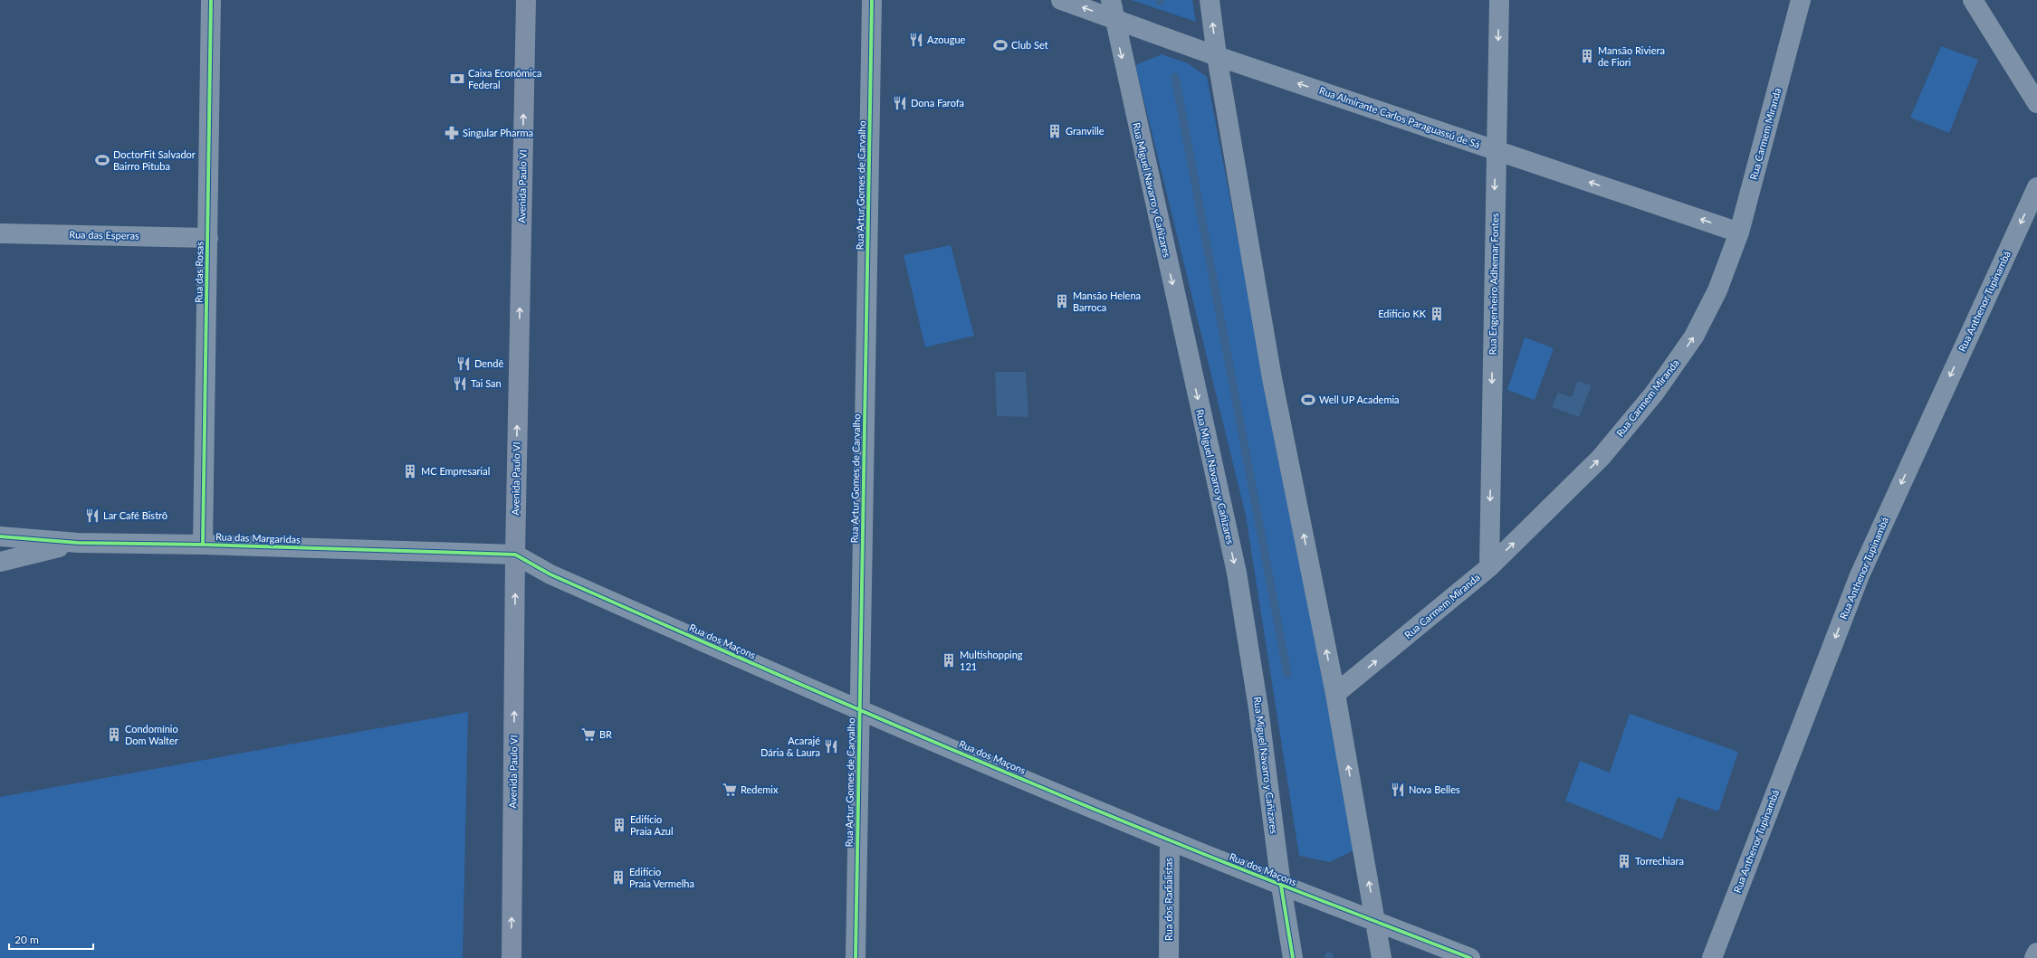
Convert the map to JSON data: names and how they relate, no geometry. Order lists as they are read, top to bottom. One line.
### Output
{"streets":{"main road":["Avenida Paulo VI"],"street":["Rua Almirante Carlos Paraguassú de Sá","Rua Carmem Miranda","Rua Artur Gomes de Carvalho","Rua Miguel Navarro y Cañizares","Rua das Esperas","Rua das Rosas","Rua Engenheiro Adhemar Fontes","Rua Anthenor Tupinambá","Rua das Margaridas","Rua dos Maçons","Rua dos Radialistas"]},"crossings":[["Rua Almirante Carlos Paraguassú de Sá","Rua Carmem Miranda"],["Rua Almirante Carlos Paraguassú de Sá","Rua Miguel Navarro y Cañizares"],["Rua Almirante Carlos Paraguassú de Sá","Rua Engenheiro Adhemar Fontes"],["Rua Carmem Miranda","Rua Engenheiro Adhemar Fontes"],["Rua Artur Gomes de Carvalho","Rua dos Maçons"],["Avenida Paulo VI","Rua das Margaridas"],["Avenida Paulo VI","Rua dos Maçons"],["Rua Miguel Navarro y Cañizares","Rua dos Maçons"],["Rua das Esperas","Rua das Rosas"],["Rua das Rosas","Rua das Margaridas"],["Rua das Margaridas","Rua dos Maçons"],["Rua dos Maçons","Rua dos Radialistas"]],"one_way":["Rua Almirante Carlos Paraguassú de Sá","Rua Carmem Miranda","Avenida Paulo VI","Rua Engenheiro Adhemar Fontes","Rua Anthenor Tupinambá"],"places":{"restaurant":["Azougue","Dona Farofa","Dendê","Tai San","Lar Café Bistrô","Acarajé Dária & Laura","Nova Belles"],"sports":["Club Set","DoctorFit Salvador Bairro Pituba","Well UP Academia"],"building":["Mansão Riviera de Fiori","Granville","Mansão Helena Barroca","Edifício KK","MC Empresarial","Multishopping 121","Condomínio Dom Walter","Edifício Praia Azul","Torrechiara","Edifício Praia Vermelha"],"bank":["Caixa Econômica Federal"],"pharmacy":["Singular Pharma"],"supermarket":["BR","Redemix"]},"scale_bar":"20 m"}
